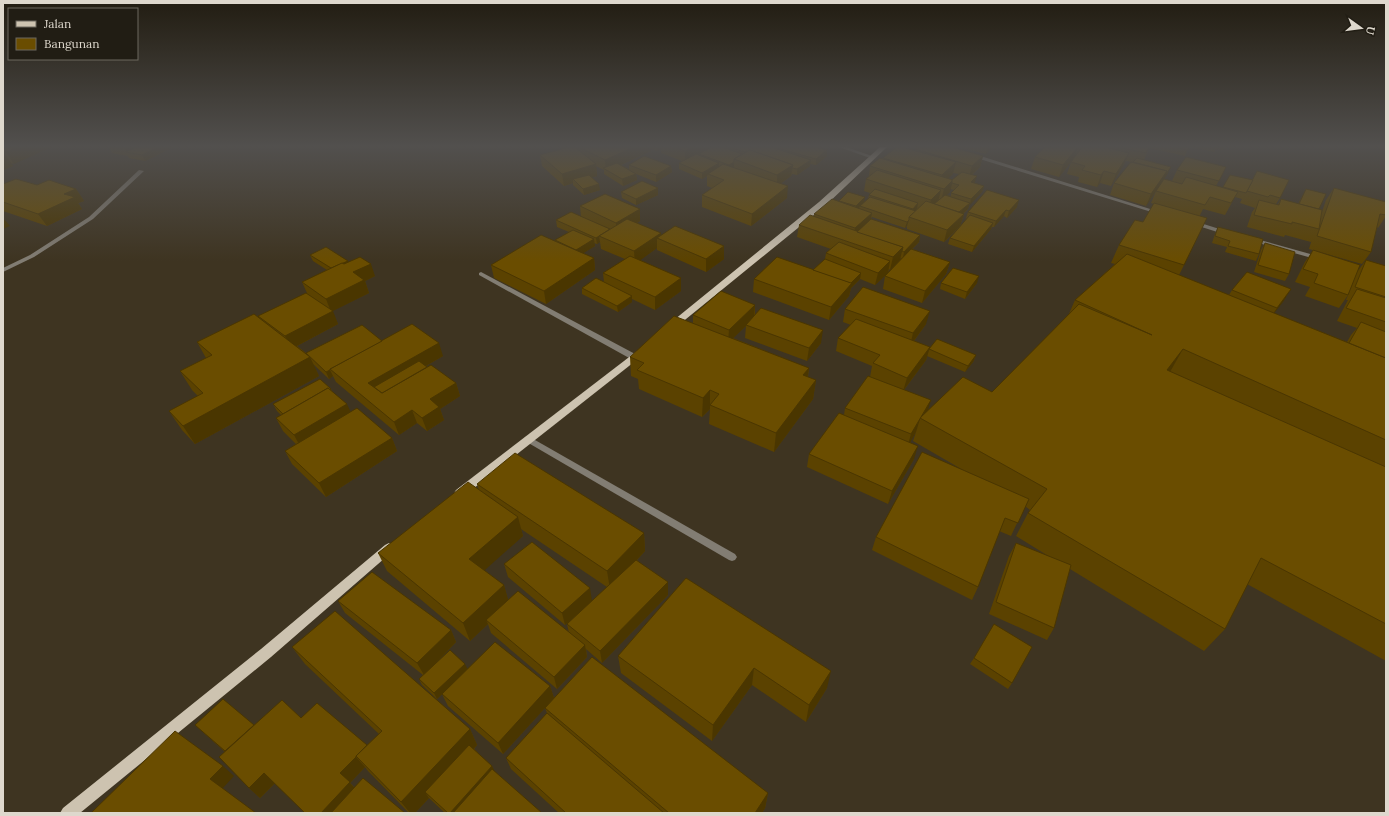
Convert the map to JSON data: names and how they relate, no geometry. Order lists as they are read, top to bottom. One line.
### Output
{"legend":["Jalan","Bangunan"],"north":"right"}
